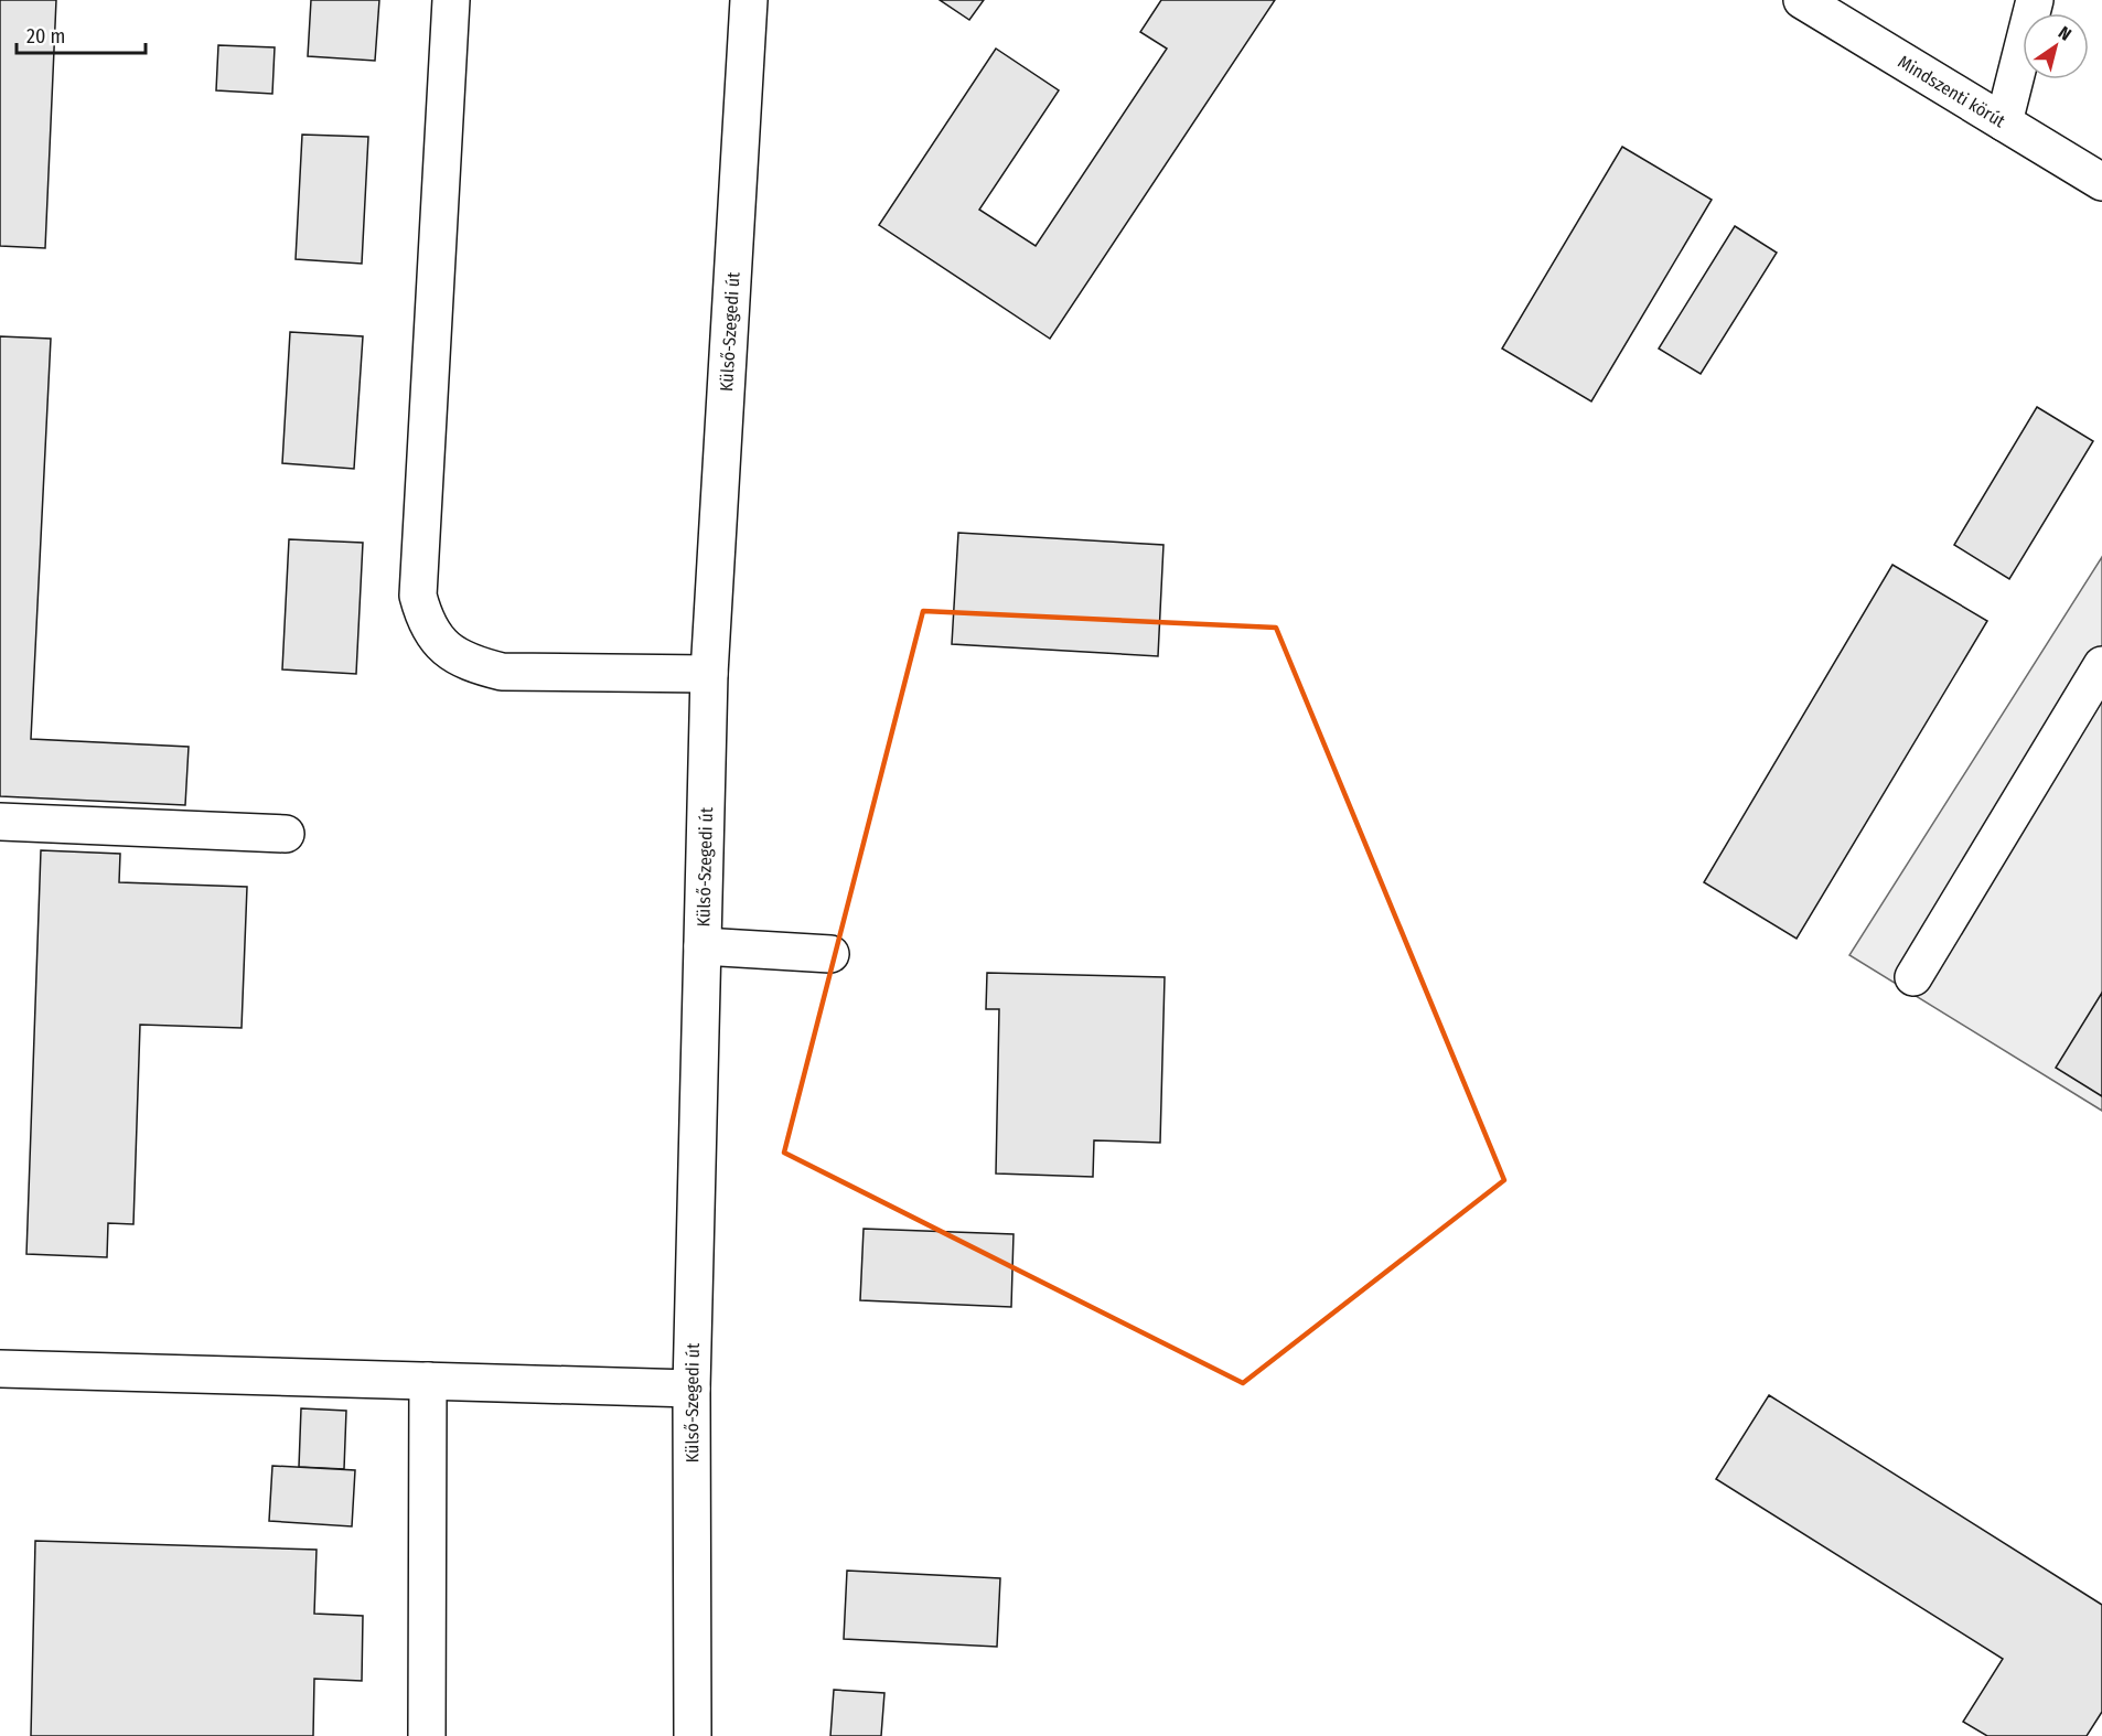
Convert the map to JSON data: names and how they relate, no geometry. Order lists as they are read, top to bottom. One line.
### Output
{"streets":{"street":["Mindszenti körút","Külső-Szegedi út"]},"scale_bar":"20 m","north":"top right"}
